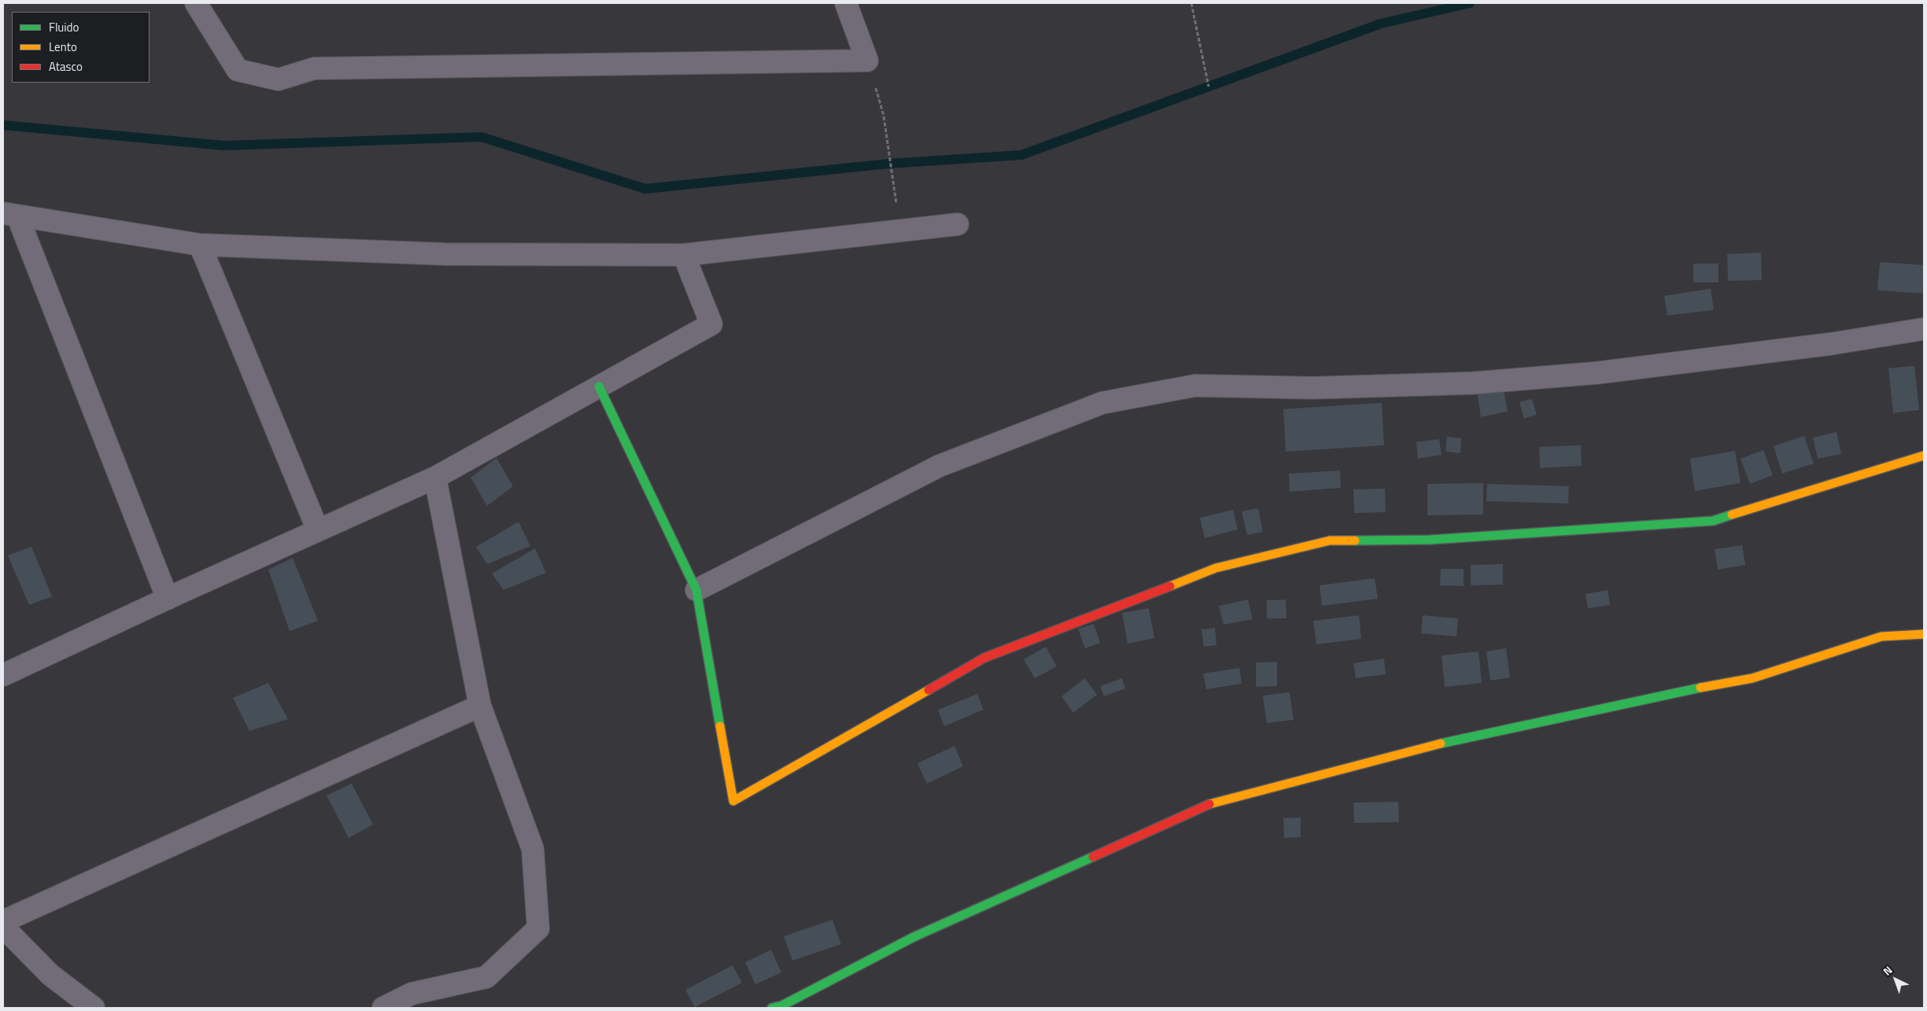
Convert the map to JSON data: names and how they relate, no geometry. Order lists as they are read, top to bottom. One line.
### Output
{"legend":["Fluido","Lento","Atasco"],"north":"top left"}
